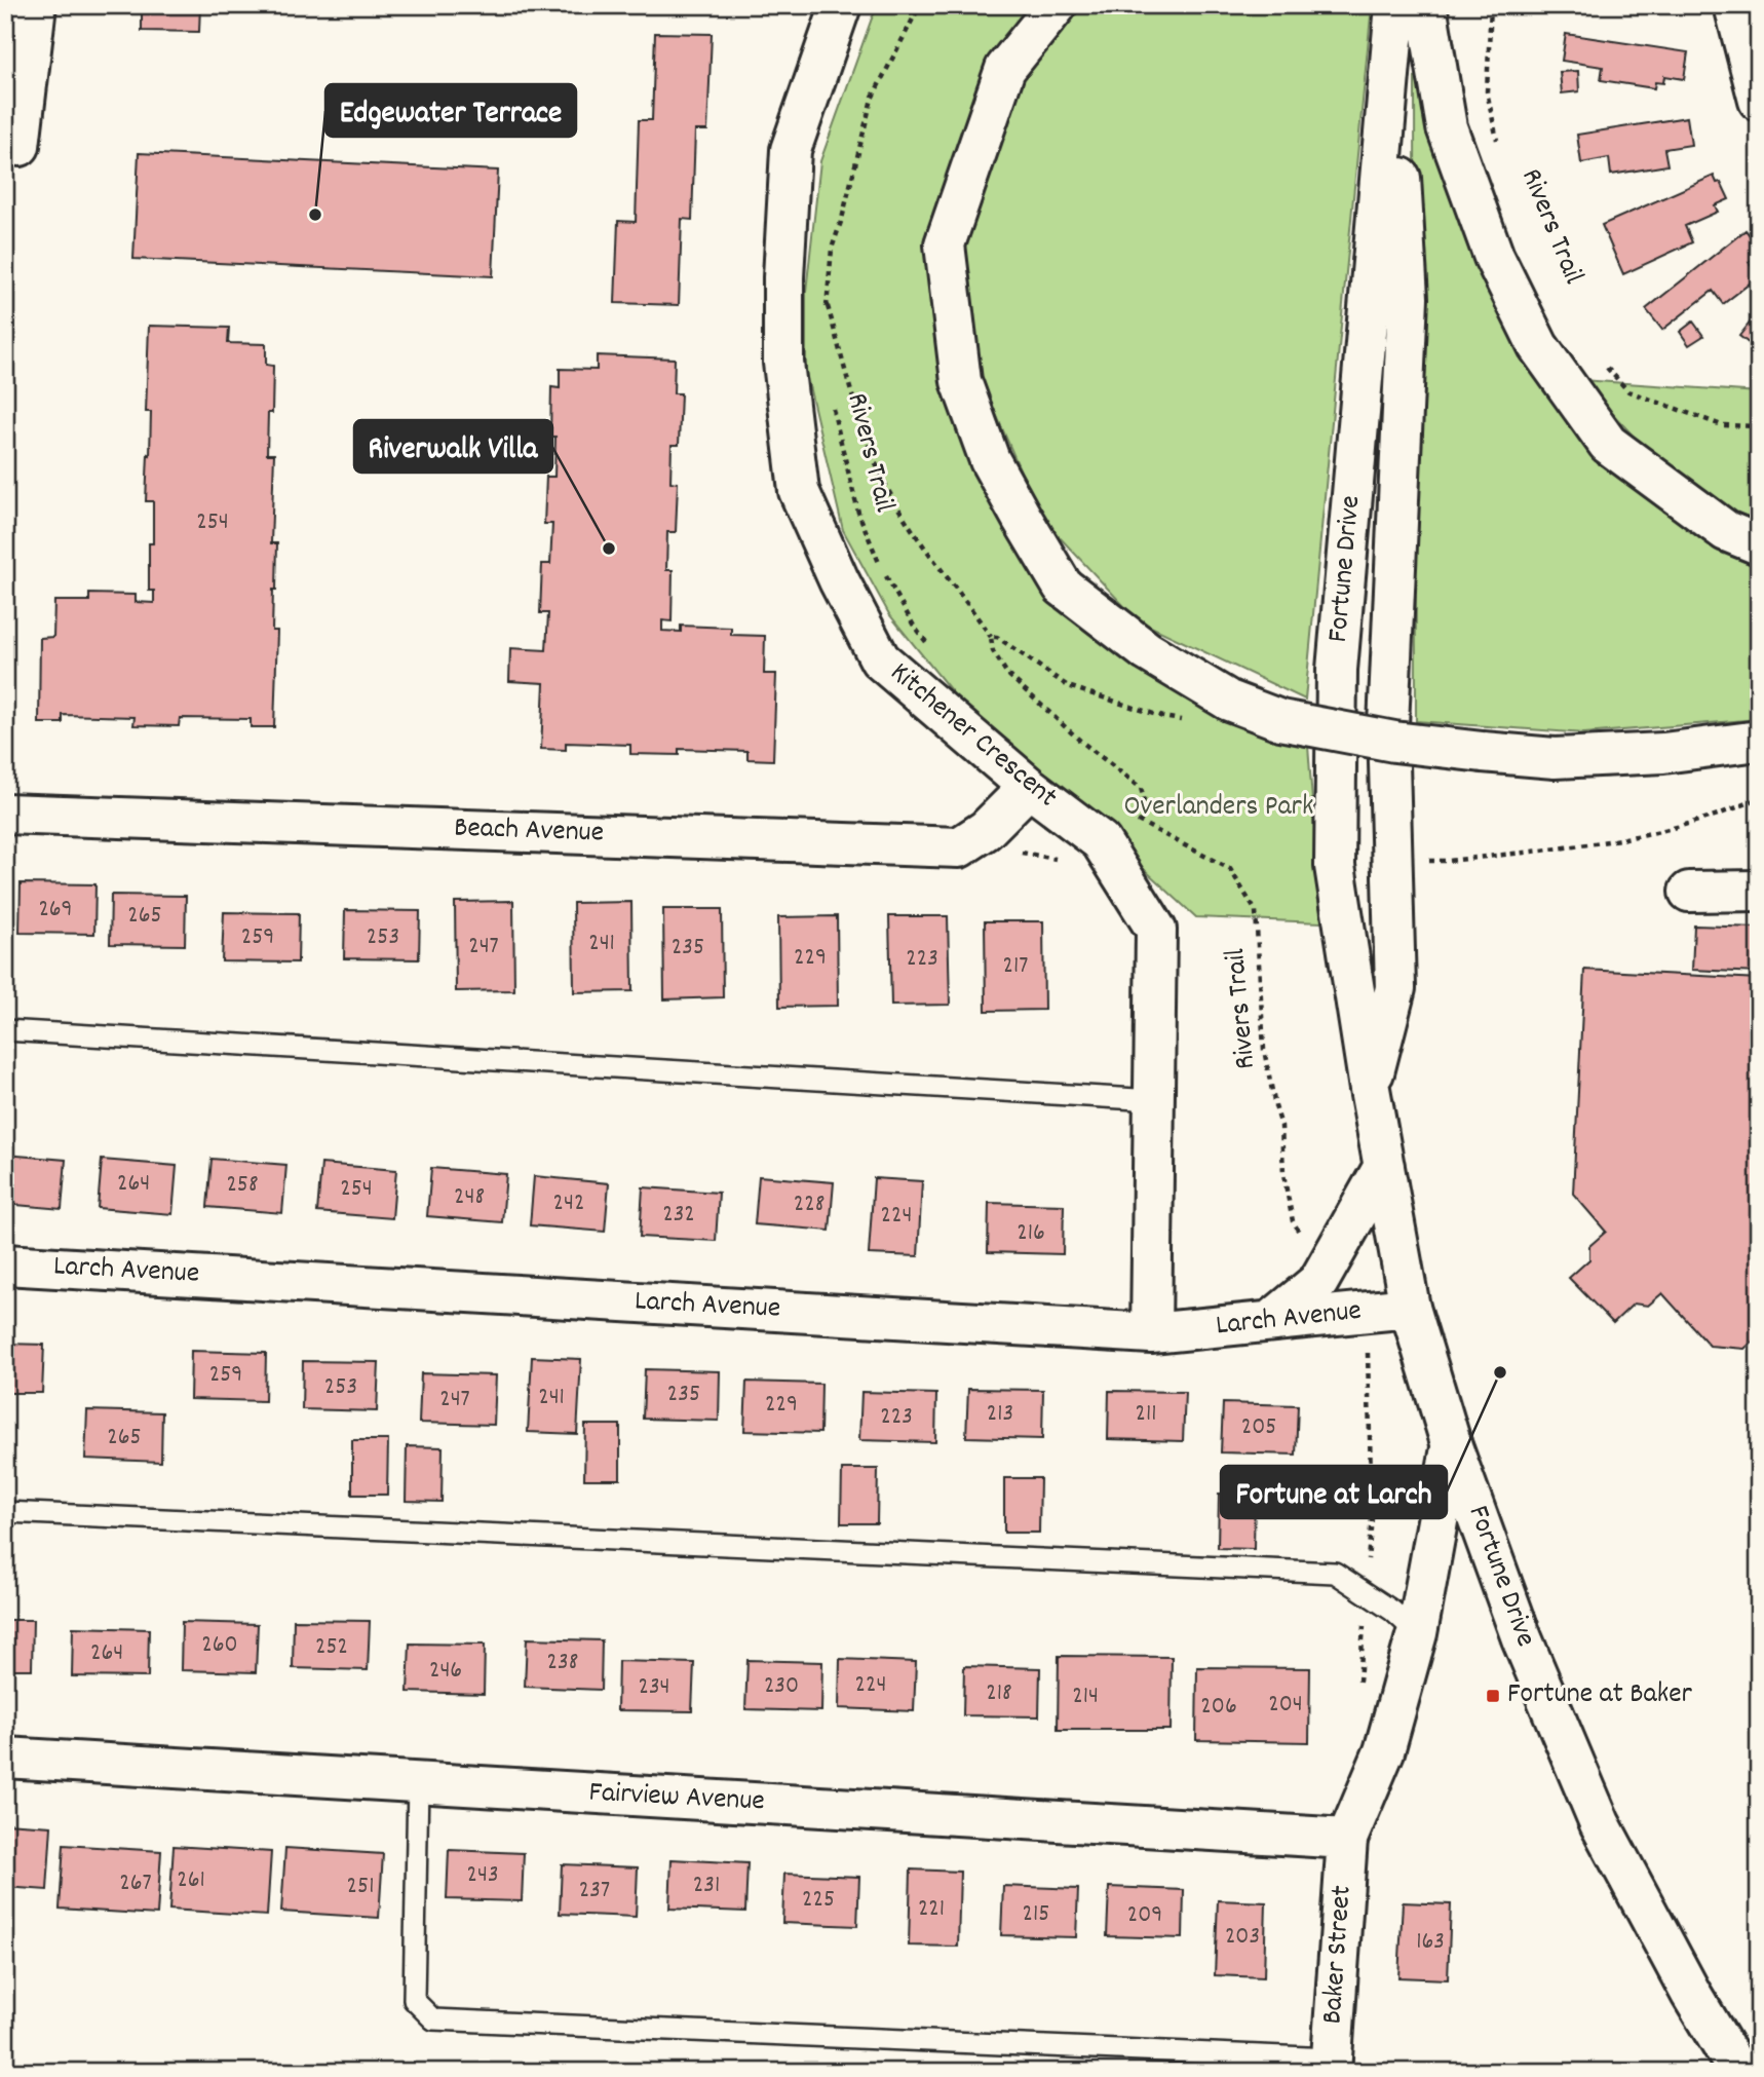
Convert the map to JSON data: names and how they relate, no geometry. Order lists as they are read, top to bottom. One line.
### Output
{"streets":{"main road":["Fortune Drive","Kitchener Crescent","Beach Avenue","Larch Avenue","Fairview Avenue","Baker Street"],"path":["Rivers Trail"]},"crossings":[["Fortune Drive","Larch Avenue"],["Fortune Drive","Baker Street"],["Kitchener Crescent","Beach Avenue"],["Kitchener Crescent","Larch Avenue"],["Fairview Avenue","Baker Street"]],"parks":["Overlanders Park"],"places":{"other":["Edgewater Terrace","Riverwalk Villa","Fortune at Larch"],"transit":["Fortune at Baker"]},"house_numbers":["254","269","265","259","253","241","247","235","229","223","217","264","258","254","248","242","228","232","224","216","259","253","235","241","247","229","213","211","223","205","265","260","252","264","238","246","224","230","234","218","214","204","206","243","261","267","231","251","237","225","221","215","209","203","163"]}
